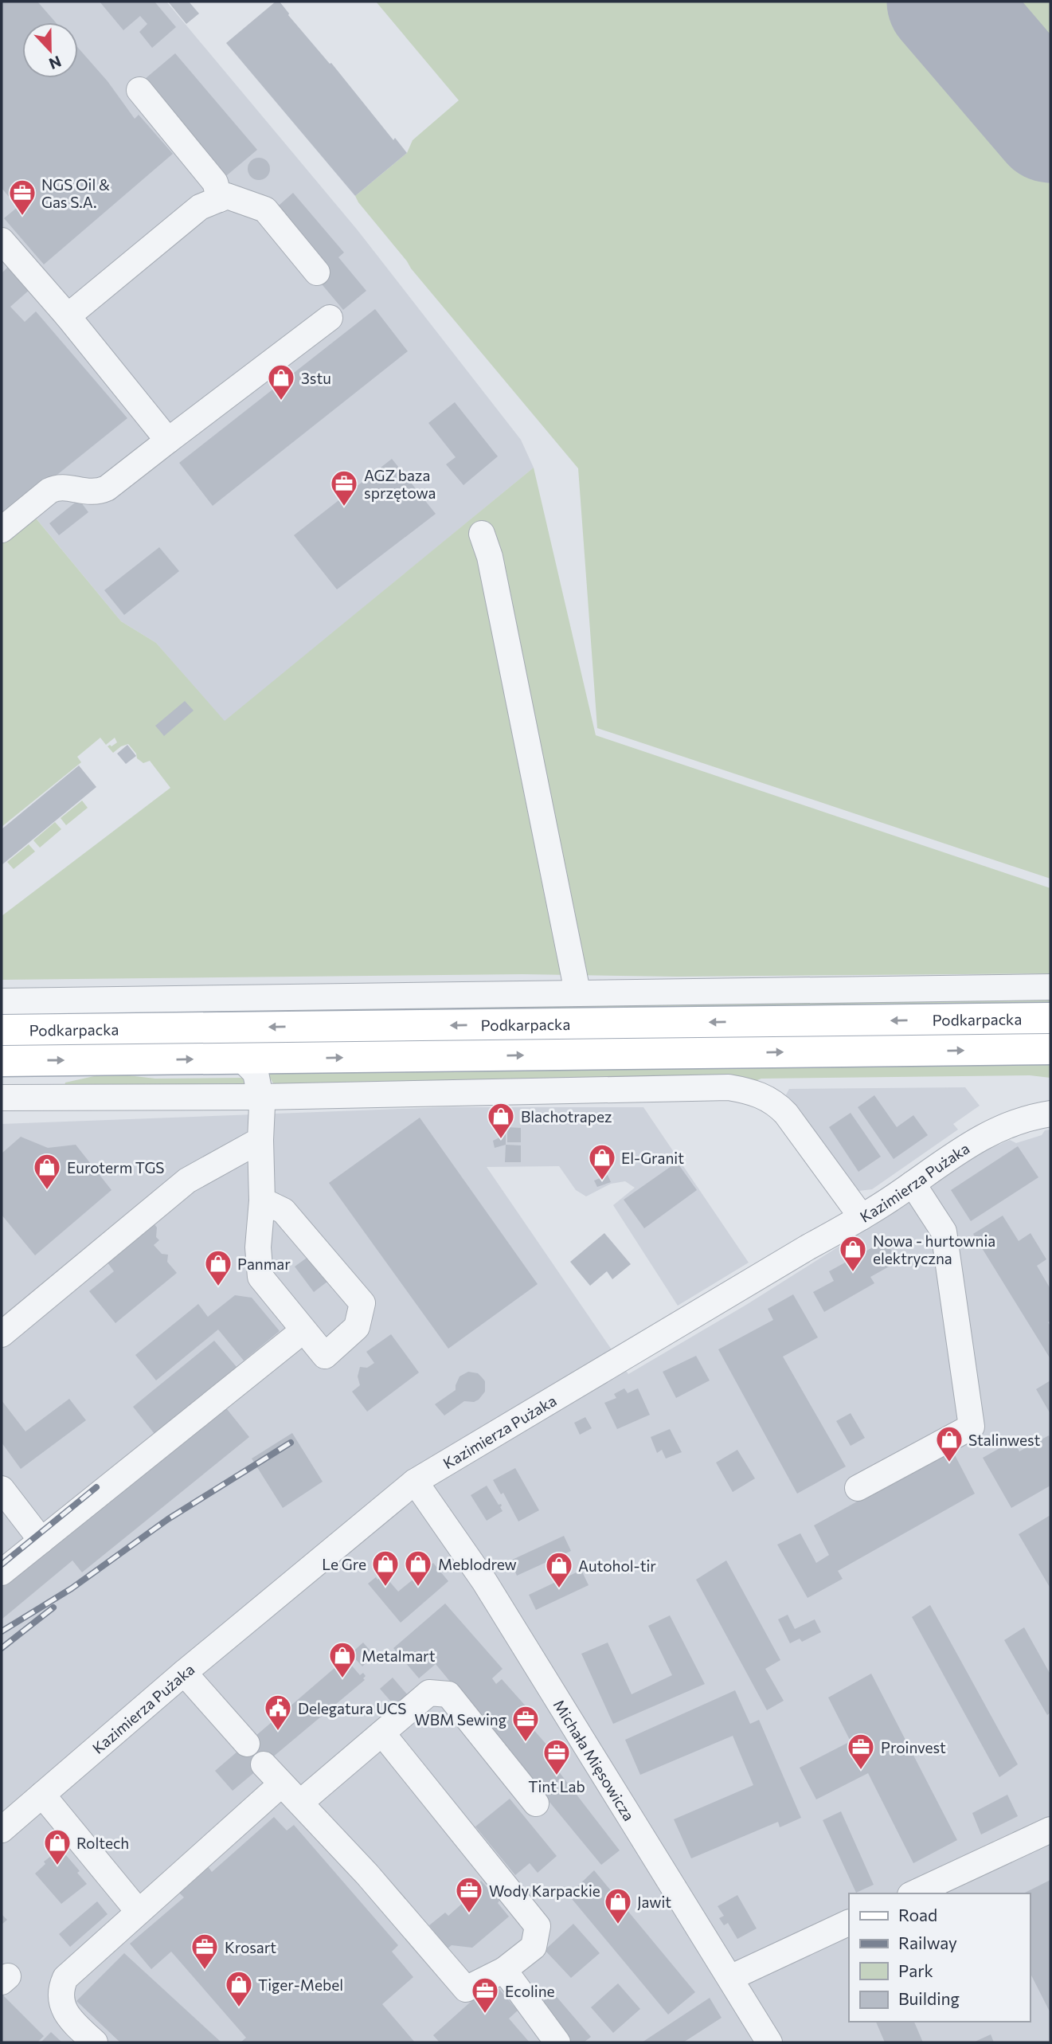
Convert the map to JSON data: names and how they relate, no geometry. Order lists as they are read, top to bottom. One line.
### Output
{"streets":{"main road":["Podkarpacka"],"street":["Kazimierza Pużaka","Michała Mięsowicza"]},"crossings":[["Kazimierza Pużaka","Michała Mięsowicza"]],"places":{"office":["NGS Oil & Gas S.A.","AGZ baza sprzętowa","WBM Sewing","Proinvest","Tint Lab","Wody Karpackie","Krosart","Ecoline"],"shop":["3stu","Blachotrapez","El-Granit","Euroterm TGS","Nowa - hurtownia elektryczna","Panmar","Stalinwest","Le Gre","Meblodrew","Autohol-tir","Metalmart","Roltech","Jawit","Tiger-Mebel"],"public building":["Delegatura UCS"]},"legend":["Road","Railway","Park","Building"],"north":"bottom"}
